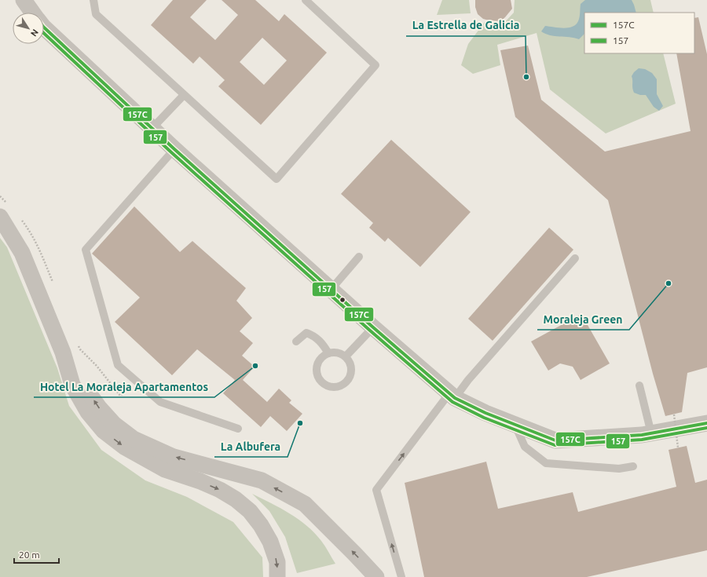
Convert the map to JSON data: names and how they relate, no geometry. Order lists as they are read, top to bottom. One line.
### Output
{"places":["La Estrella de Galicia","Moraleja Green","Hotel La Moraleja Apartamentos","La Albufera"],"lines":["transit line 157C","transit line 157"],"legend":["157C","157"],"scale_bar":"20 m","north":"bottom right"}
